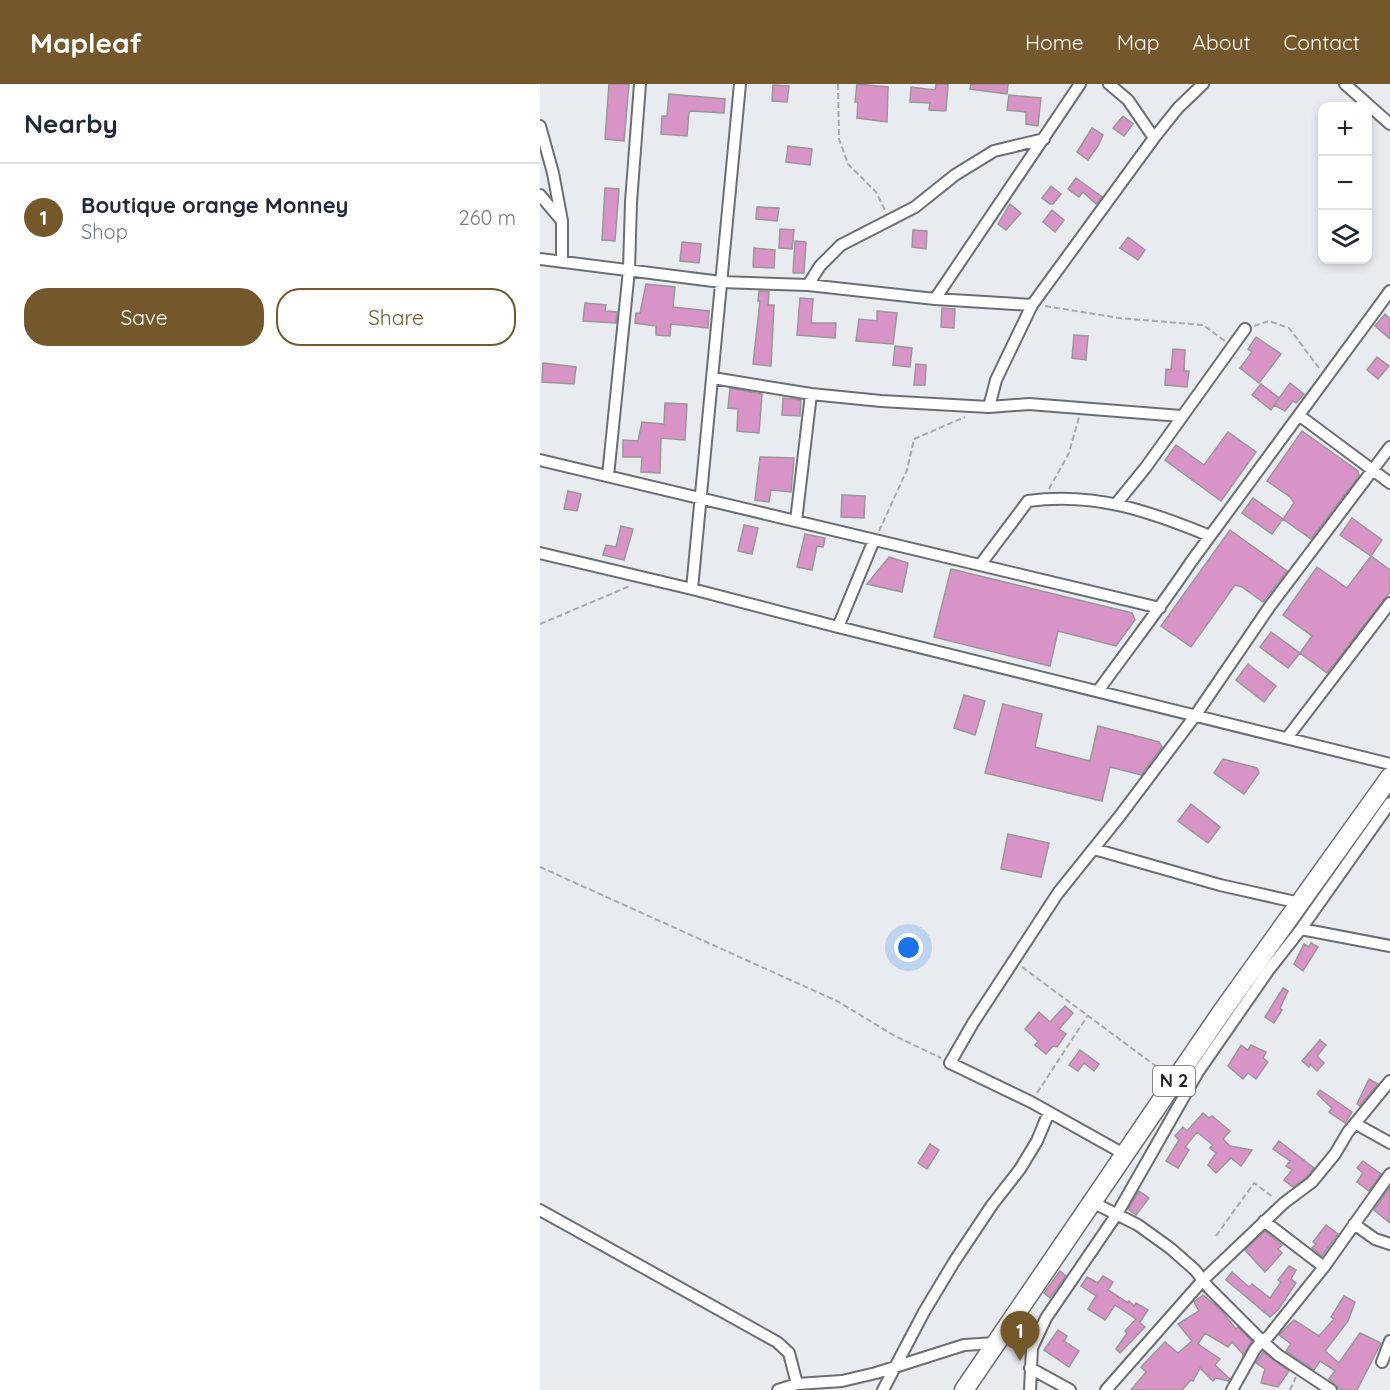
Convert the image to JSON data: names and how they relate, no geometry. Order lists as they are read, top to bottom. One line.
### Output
{"streets":{"main road":["N 2"]},"page":{"header":"Mapleaf","nav":["Home","Map","About","Contact"],"heading":"Nearby","map_buttons":["+","−"],"list":[{"mark":"1","name":"Boutique orange Monney","note":"Shop","value":"260 m"}],"buttons":["Save","Share"],"pins":"1"}}
